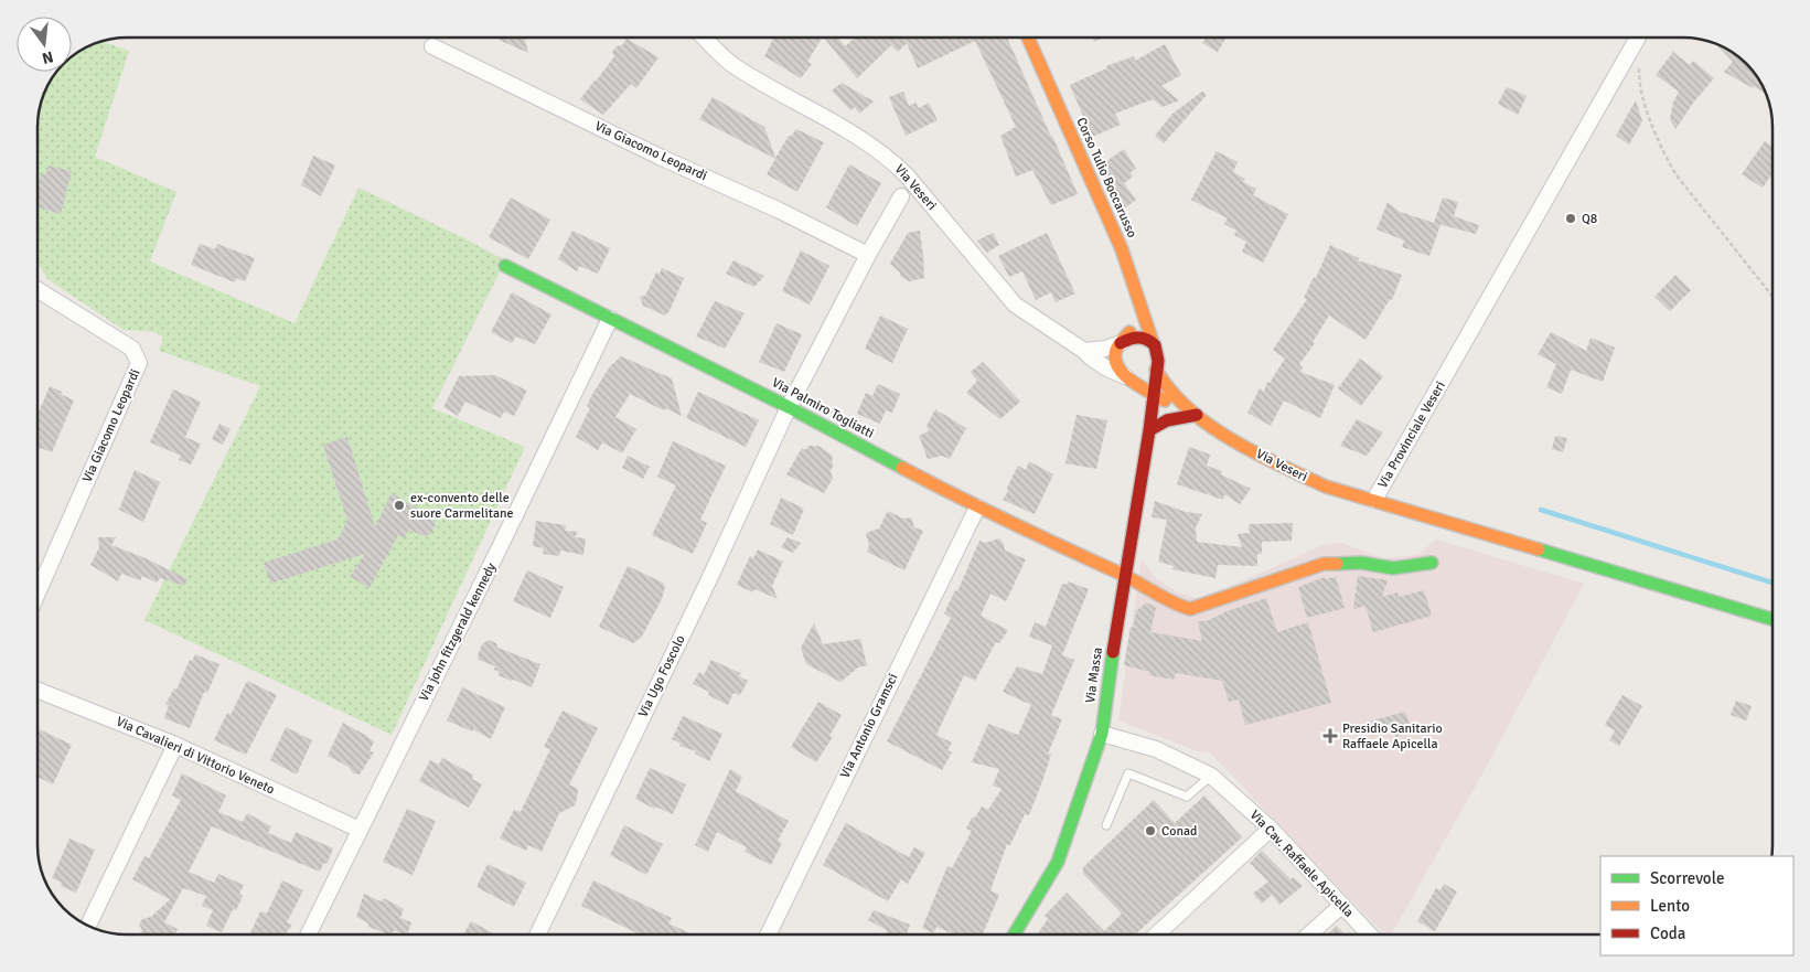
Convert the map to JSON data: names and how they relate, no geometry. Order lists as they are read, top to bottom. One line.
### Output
{"streets":{"street":["Via Giacomo Leopardi","Corso Tulio Boccarusso","Via Veseri","Via Palmiro Togliatti","Via Provinciale Veseri","Via john fitzgerald kennedy","Via Massa","Via Ugo Foscolo","Via Antonio Gramsci","Via Cavalieri di Vittorio Veneto","Via Cav. Raffaele Apicella"]},"crossings":[["Corso Tulio Boccarusso","Via Veseri"],["Corso Tulio Boccarusso","Via Massa"],["Via Veseri","Via Provinciale Veseri"],["Via Veseri","Via Massa"],["Via Palmiro Togliatti","Via john fitzgerald kennedy"],["Via Palmiro Togliatti","Via Massa"],["Via Palmiro Togliatti","Via Ugo Foscolo"],["Via Palmiro Togliatti","Via Antonio Gramsci"],["Via john fitzgerald kennedy","Via Cavalieri di Vittorio Veneto"],["Via Massa","Via Cav. Raffaele Apicella"]],"places":{"other":["Q8","ex-convento delle suore Carmelitane","Conad"],"health":["Presidio Sanitario Raffaele Apicella"]},"legend":["Scorrevole","Lento","Coda"],"north":"bottom"}
